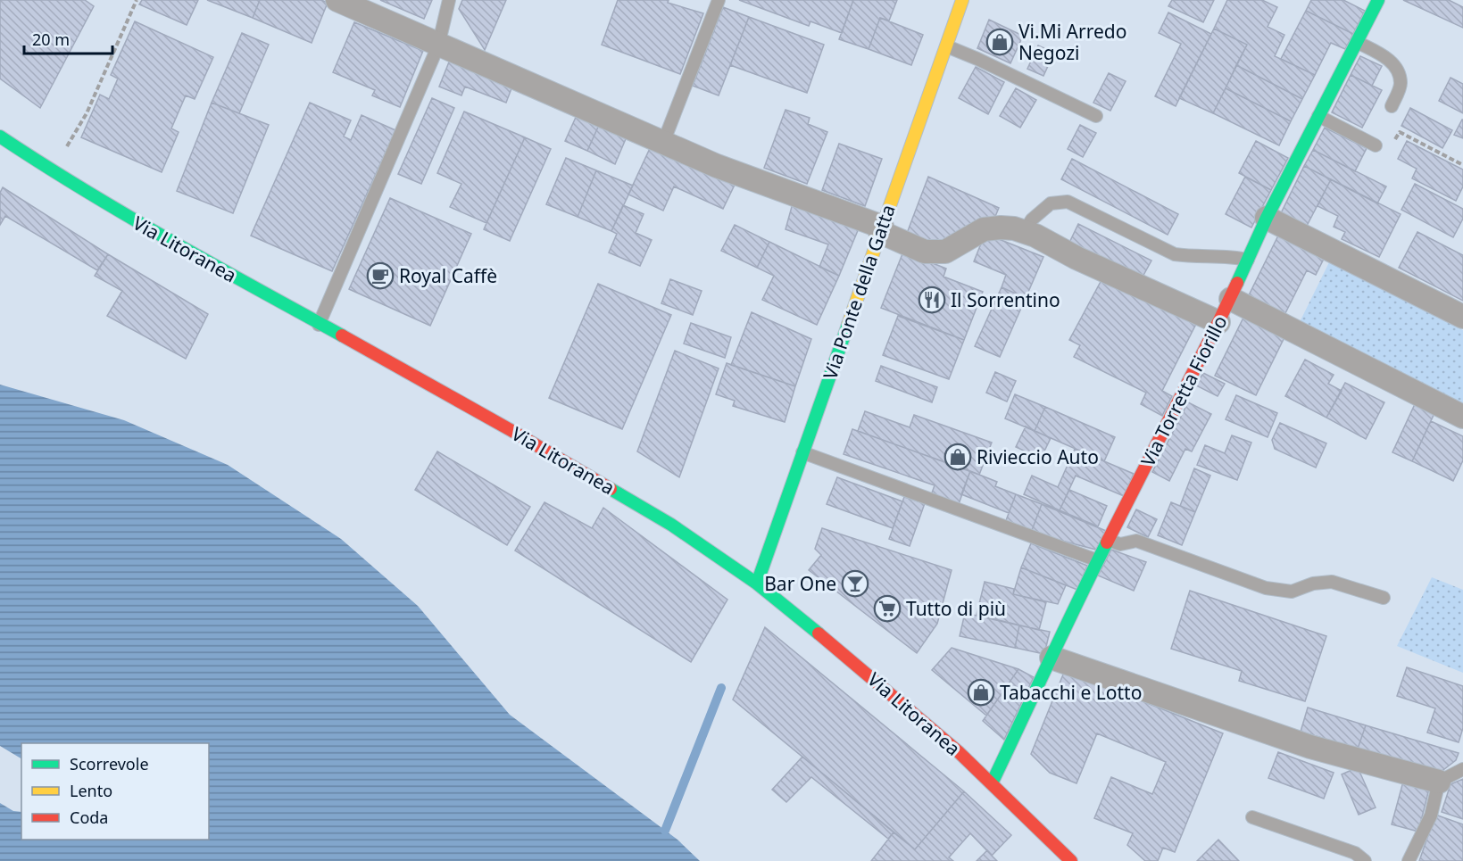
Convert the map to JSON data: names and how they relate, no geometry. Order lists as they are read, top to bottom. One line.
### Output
{"streets":{"street":["Via Litoranea","Via Ponte della Gatta","Via Torretta Fiorillo"]},"crossings":[["Via Litoranea","Via Ponte della Gatta"],["Via Litoranea","Via Torretta Fiorillo"]],"places":{"shop":["Vi.Mi Arredo Negozi","Rivieccio Auto","Tabacchi e Lotto"],"cafe":["Royal Caffè"],"restaurant":["Il Sorrentino"],"bar":["Bar One"],"supermarket":["Tutto di più"]},"legend":["Scorrevole","Lento","Coda"],"scale_bar":"20 m"}
